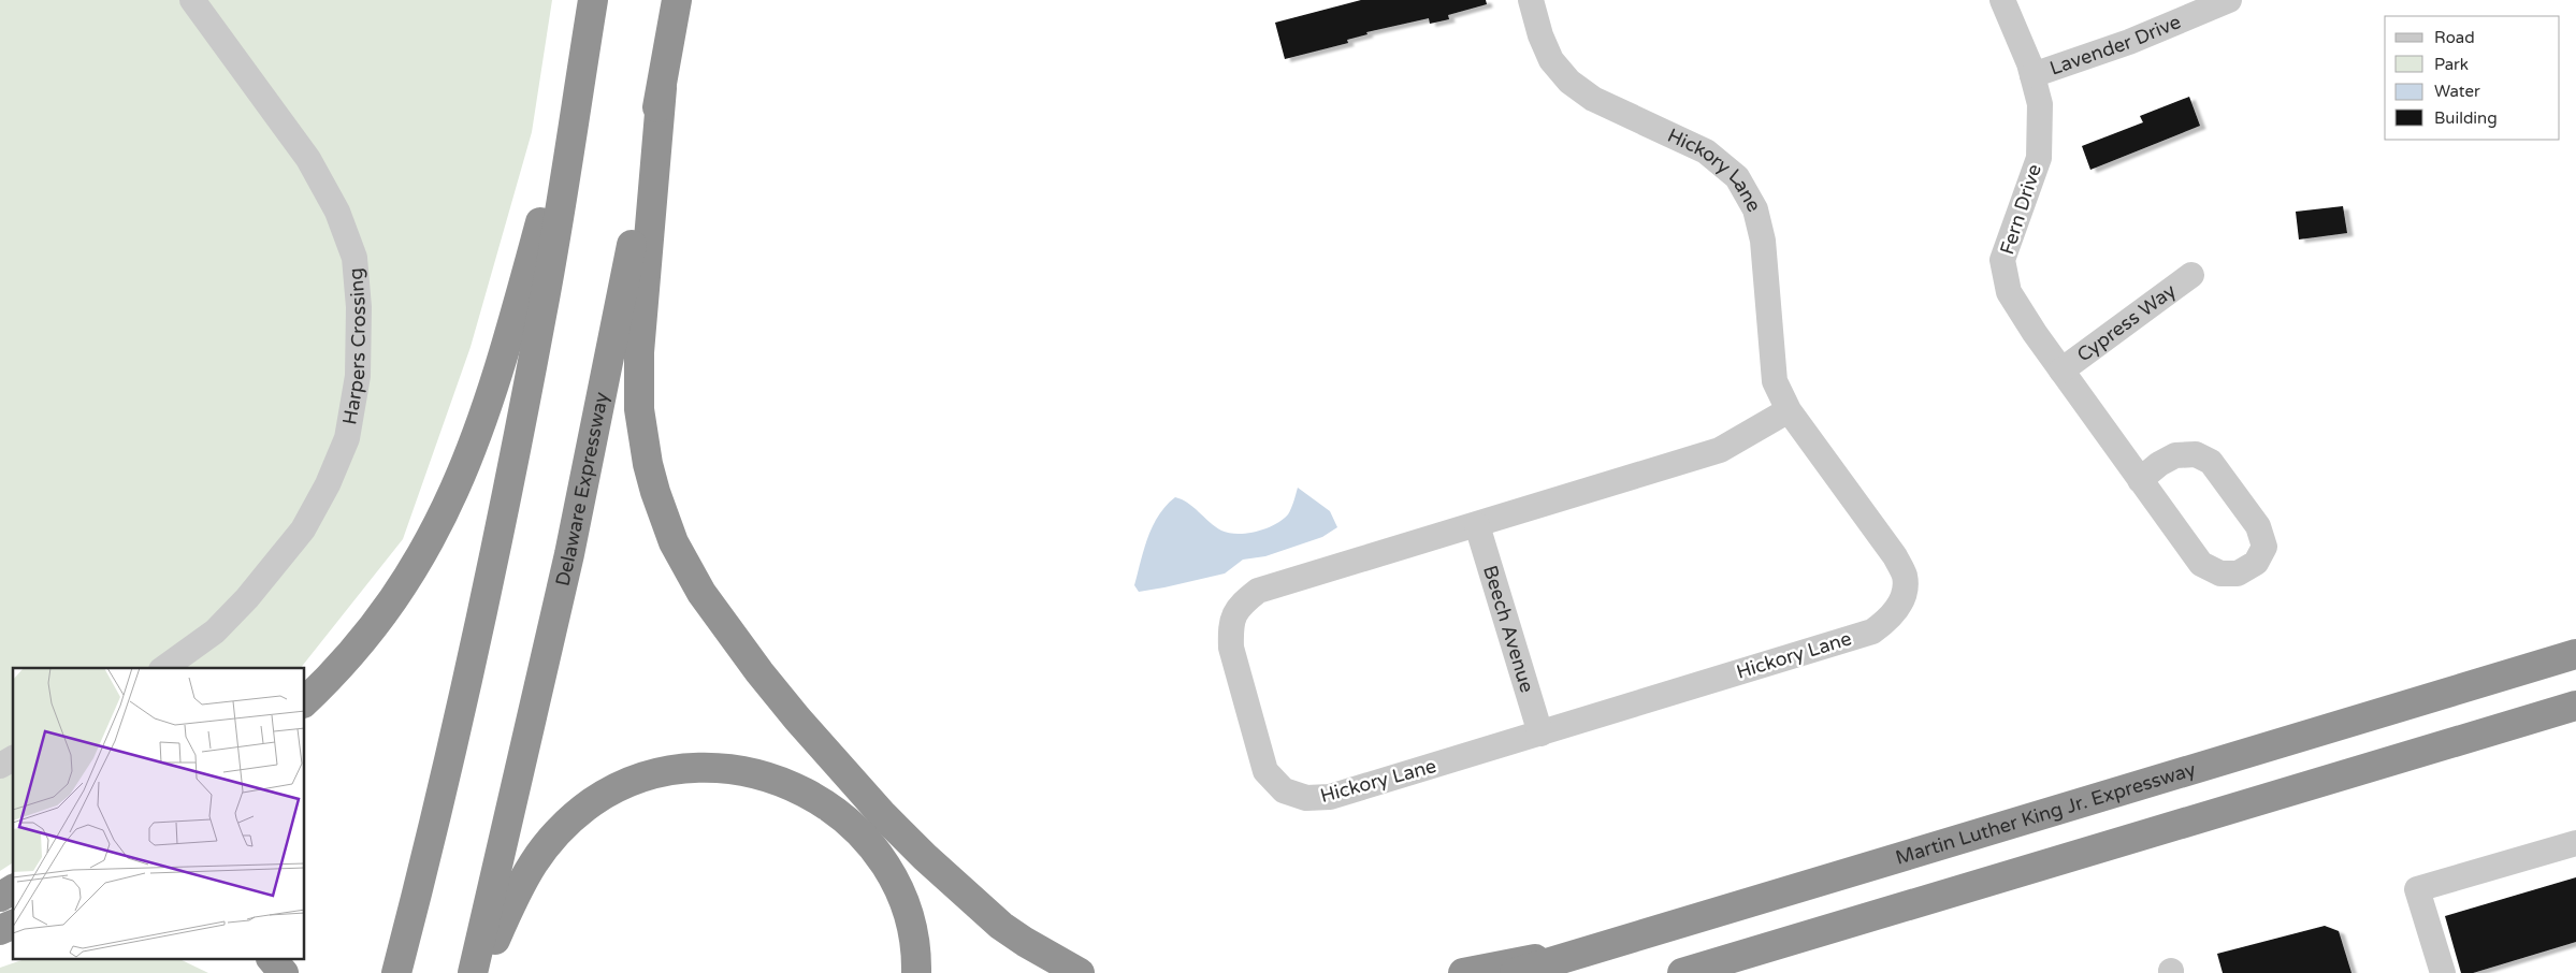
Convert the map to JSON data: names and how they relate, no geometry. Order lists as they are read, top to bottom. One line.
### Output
{"streets":{"highway":["Delaware Expressway","Martin Luther King Jr. Expressway"],"street":["Lavender Drive","Hickory Lane","Fern Drive","Cypress Way","Harpers Crossing","Beech Avenue"]},"crossings":[["Lavender Drive","Fern Drive"],["Hickory Lane","Beech Avenue"],["Fern Drive","Cypress Way"]],"legend":["Road","Park","Water","Building"]}
